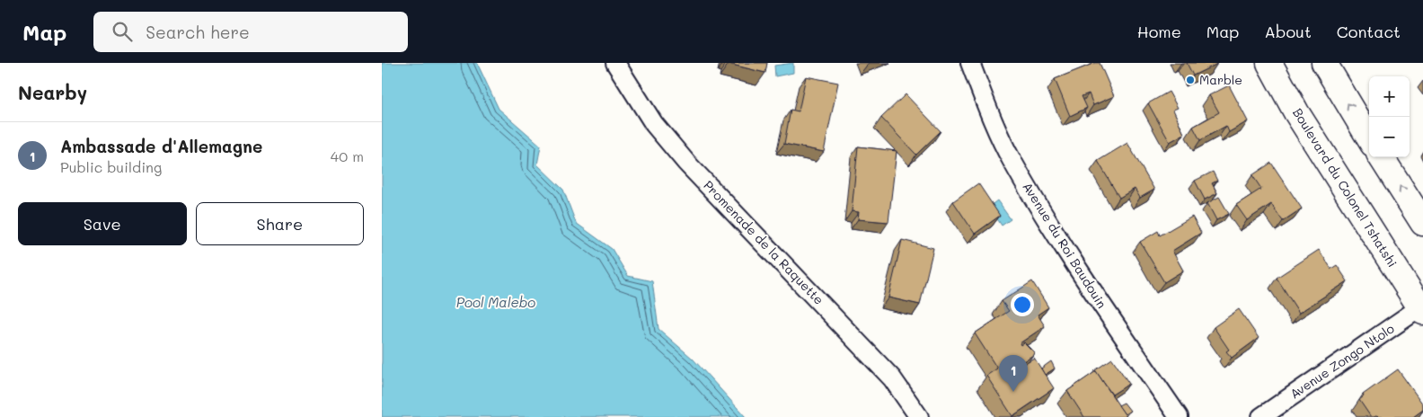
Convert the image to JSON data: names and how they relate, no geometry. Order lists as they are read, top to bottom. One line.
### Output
{"streets":{"street":["Boulevard du Colonel Tshatshi","Promenade de la Raquette","Avenue du Roi Baudouin","Avenue Zongo Ntolo"]},"crossings":[["Boulevard du Colonel Tshatshi","Avenue Zongo Ntolo"]],"water":["Pool Malebo"],"places":["Marble"],"page":{"header":"Map","search":"Search here","nav":["Home","Map","About","Contact"],"heading":"Nearby","map_buttons":["+","−"],"list":[{"mark":"1","name":"Ambassade d'Allemagne","note":"Public building","value":"40 m"}],"buttons":["Save","Share"],"pins":"1"}}
